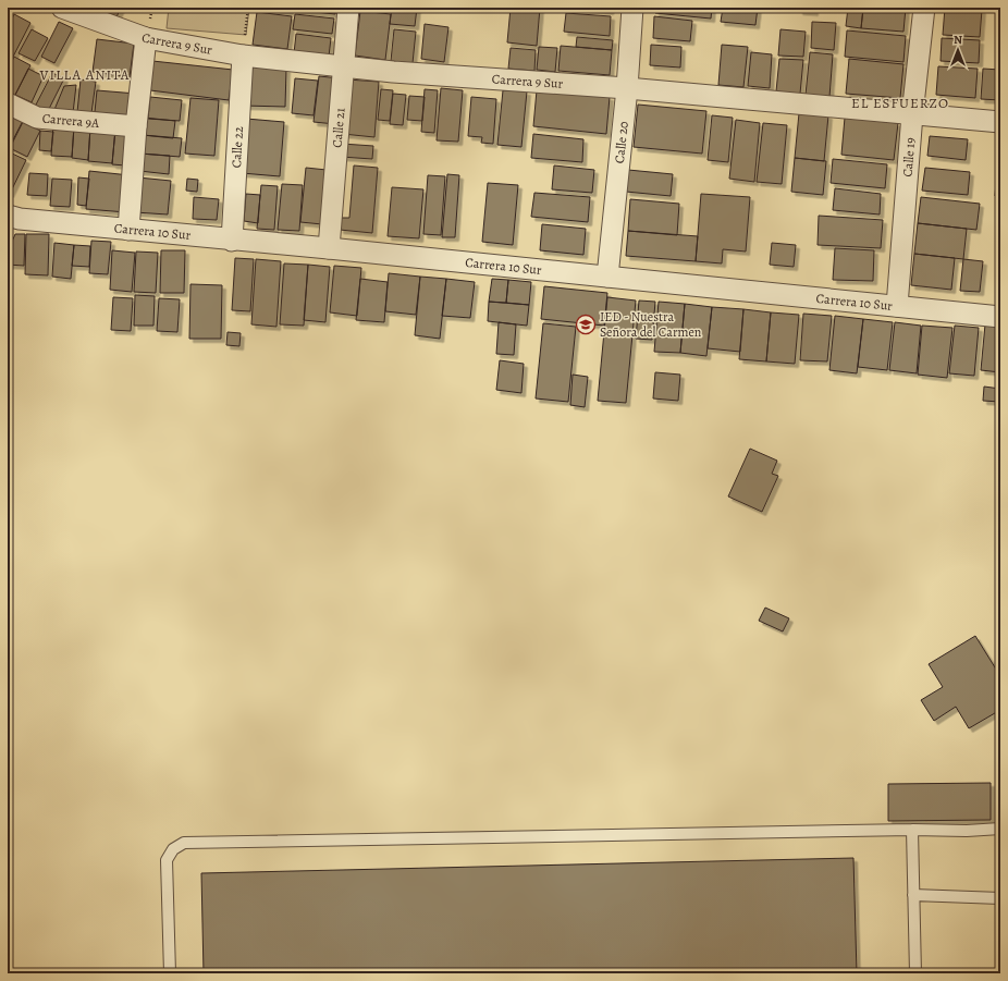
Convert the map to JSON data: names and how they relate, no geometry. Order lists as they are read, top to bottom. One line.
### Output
{"streets":{"street":["Carrera 9 Sur","Carrera 9A","Calle 21","Calle 20","Calle 22","Calle 19","Carrera 10 Sur"]},"crossings":[["Carrera 9 Sur","Calle 21"],["Carrera 9 Sur","Calle 20"],["Carrera 9 Sur","Calle 22"],["Carrera 9 Sur","Calle 19"],["Calle 21","Carrera 10 Sur"],["Calle 20","Carrera 10 Sur"],["Calle 22","Carrera 10 Sur"],["Calle 19","Carrera 10 Sur"]],"districts":["VILLA ANITA","EL ESFUERZO"],"places":{"school or university":["IED - Nuestra Señora del Carmen"]},"north":"top"}
